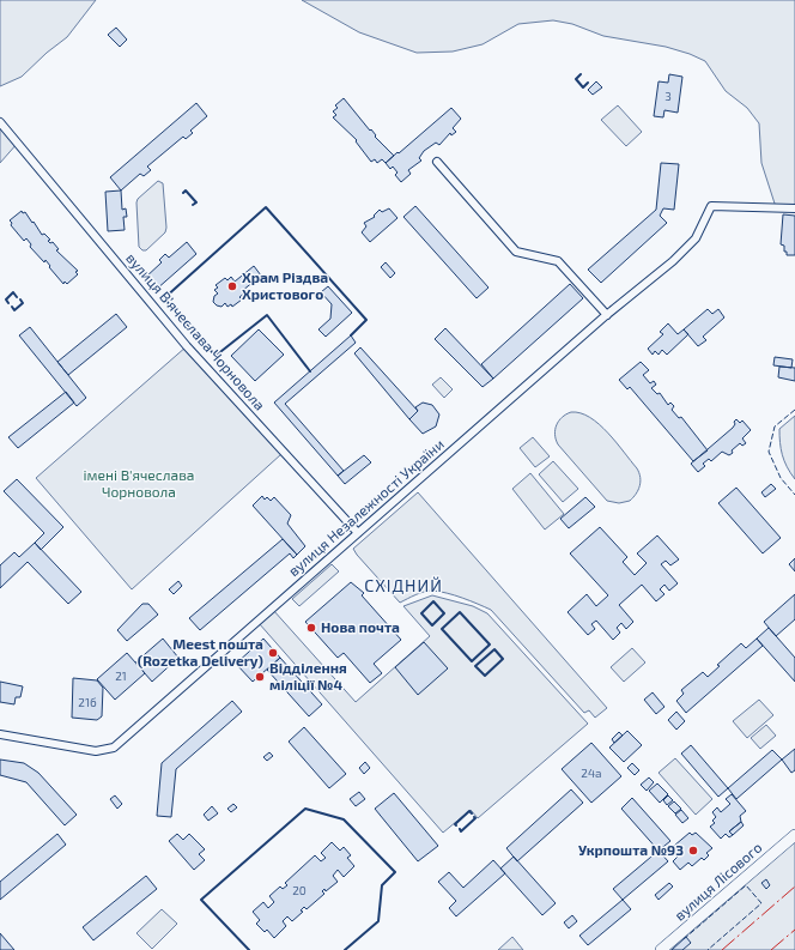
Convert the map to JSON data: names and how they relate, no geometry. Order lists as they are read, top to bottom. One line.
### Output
{"streets":{"street":["вулиця Вʼячеслава Чорновола","вулиця Незалежності України","вулиця Лісового"]},"crossings":[["вулиця Вʼячеслава Чорновола","вулиця Незалежності України"]],"districts":["СХІДНИЙ"],"parks":["імені В'ячеслава Чорновола"],"places":["Храм Різдва Христового","Нова почта","Meest пошта (Rozetka Delivery)","Відділення міліції №4","Укрпошта №93"],"house_numbers":["3","21","21б","24а","20"]}
